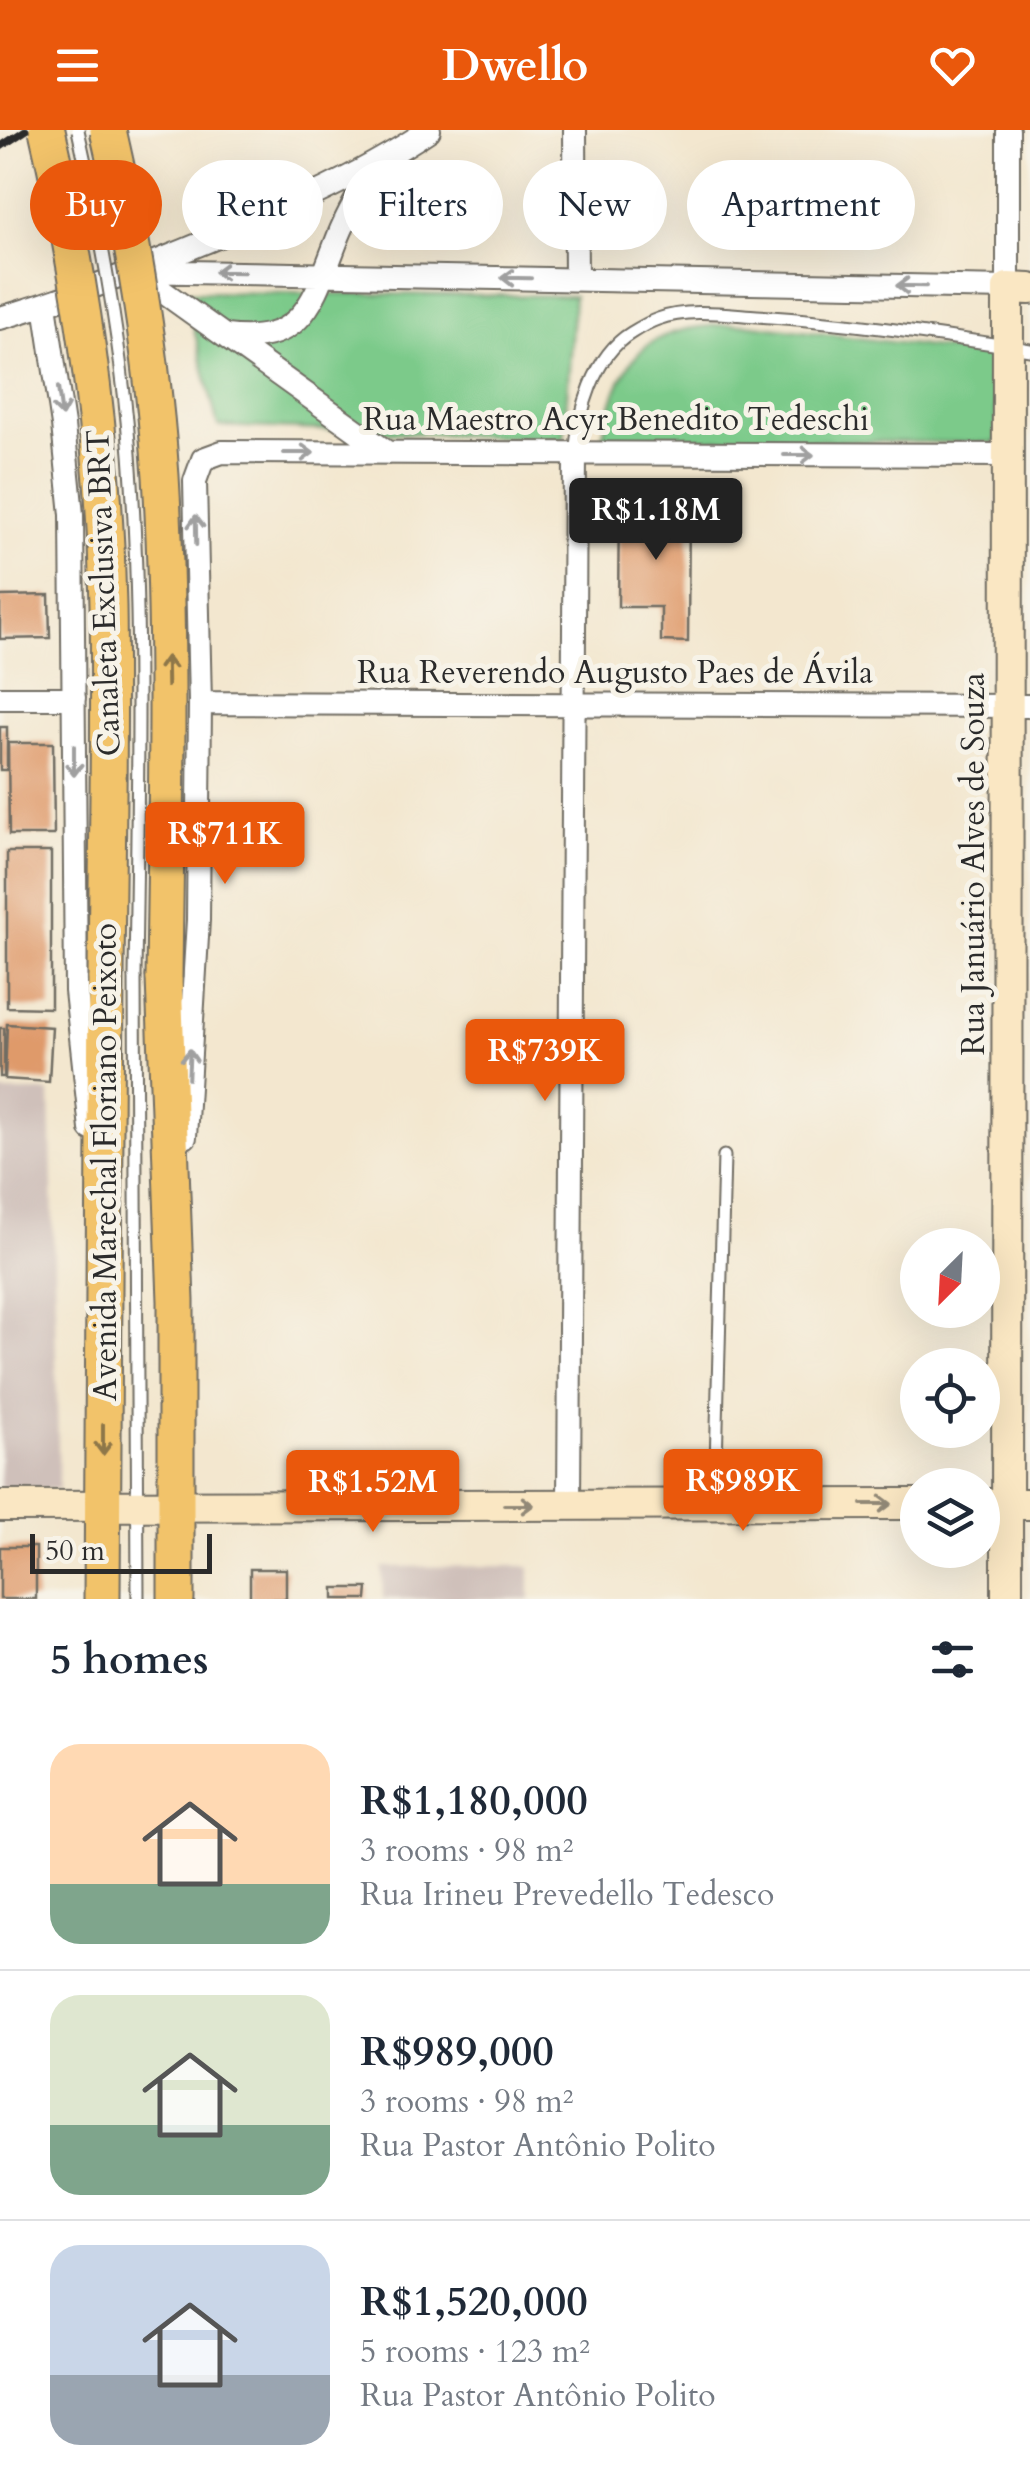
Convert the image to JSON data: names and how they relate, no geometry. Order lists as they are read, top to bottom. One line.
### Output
{"streets":{"main road":["Rua Januário Alves de Souza","Avenida Marechal Floriano Peixoto"],"street":["Rua Maestro Acyr Benedito Tedeschi","Rua Reverendo Augusto Paes de Ávila"],"lane":["Canaleta Exclusiva BRT"]},"crossings":[["Rua Maestro Acyr Benedito Tedeschi","Rua Reverendo Augusto Paes de Ávila"],["Rua Maestro Acyr Benedito Tedeschi","Rua Januário Alves de Souza"],["Canaleta Exclusiva BRT","Avenida Marechal Floriano Peixoto"],["Rua Reverendo Augusto Paes de Ávila","Rua Januário Alves de Souza"]],"scale_bar":"50 m","north":"bottom left","page":{"header":"Dwello","chip":["Buy","Rent","Filters","New","Apartment"],"price":["R$1.18M","R$711K","R$739K","R$989K","R$1.52M"],"scale":"50 m","heading":"5 homes","list":[{"name":"R$1,180,000","note":"3 rooms · 98 m² · Rua Irineu Prevedello Tedesco"},{"name":"R$989,000","note":"3 rooms · 98 m² · Rua Pastor Antônio Polito"},{"name":"R$1,520,000","note":"5 rooms · 123 m² · Rua Pastor Antônio Polito"}]}}
